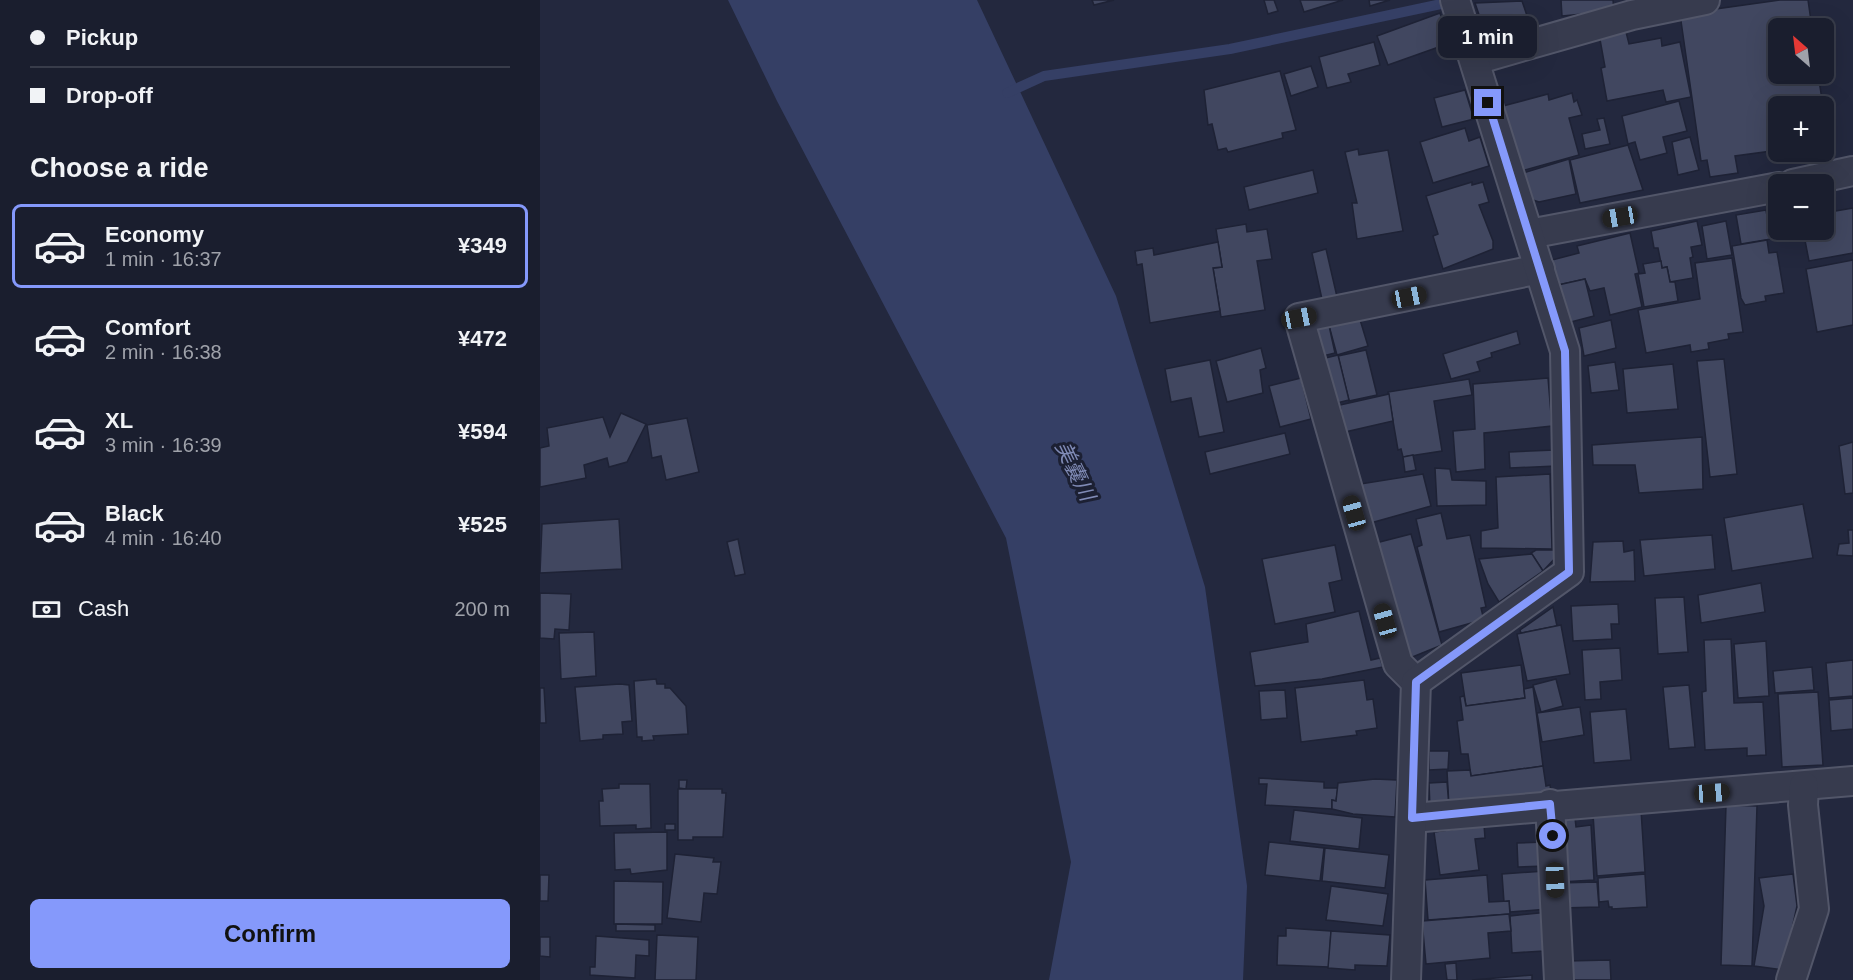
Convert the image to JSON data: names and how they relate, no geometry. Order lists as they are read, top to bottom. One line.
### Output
{"water":["美嚢川"],"north":"top left","page":{"banner":["Pickup","Drop-off"],"bubble":"1 min","map_buttons":["+","−"],"heading":"Choose a ride","list":[{"name":"Economy","note":"1 min · 16:37","value":"¥349"},{"name":"Comfort","note":"2 min · 16:38","value":"¥472"},{"name":"XL","note":"3 min · 16:39","value":"¥594"},{"name":"Black","note":"4 min · 16:40","value":"¥525"}],"pay":["Cash","200 m"],"buttons":"Confirm"}}
